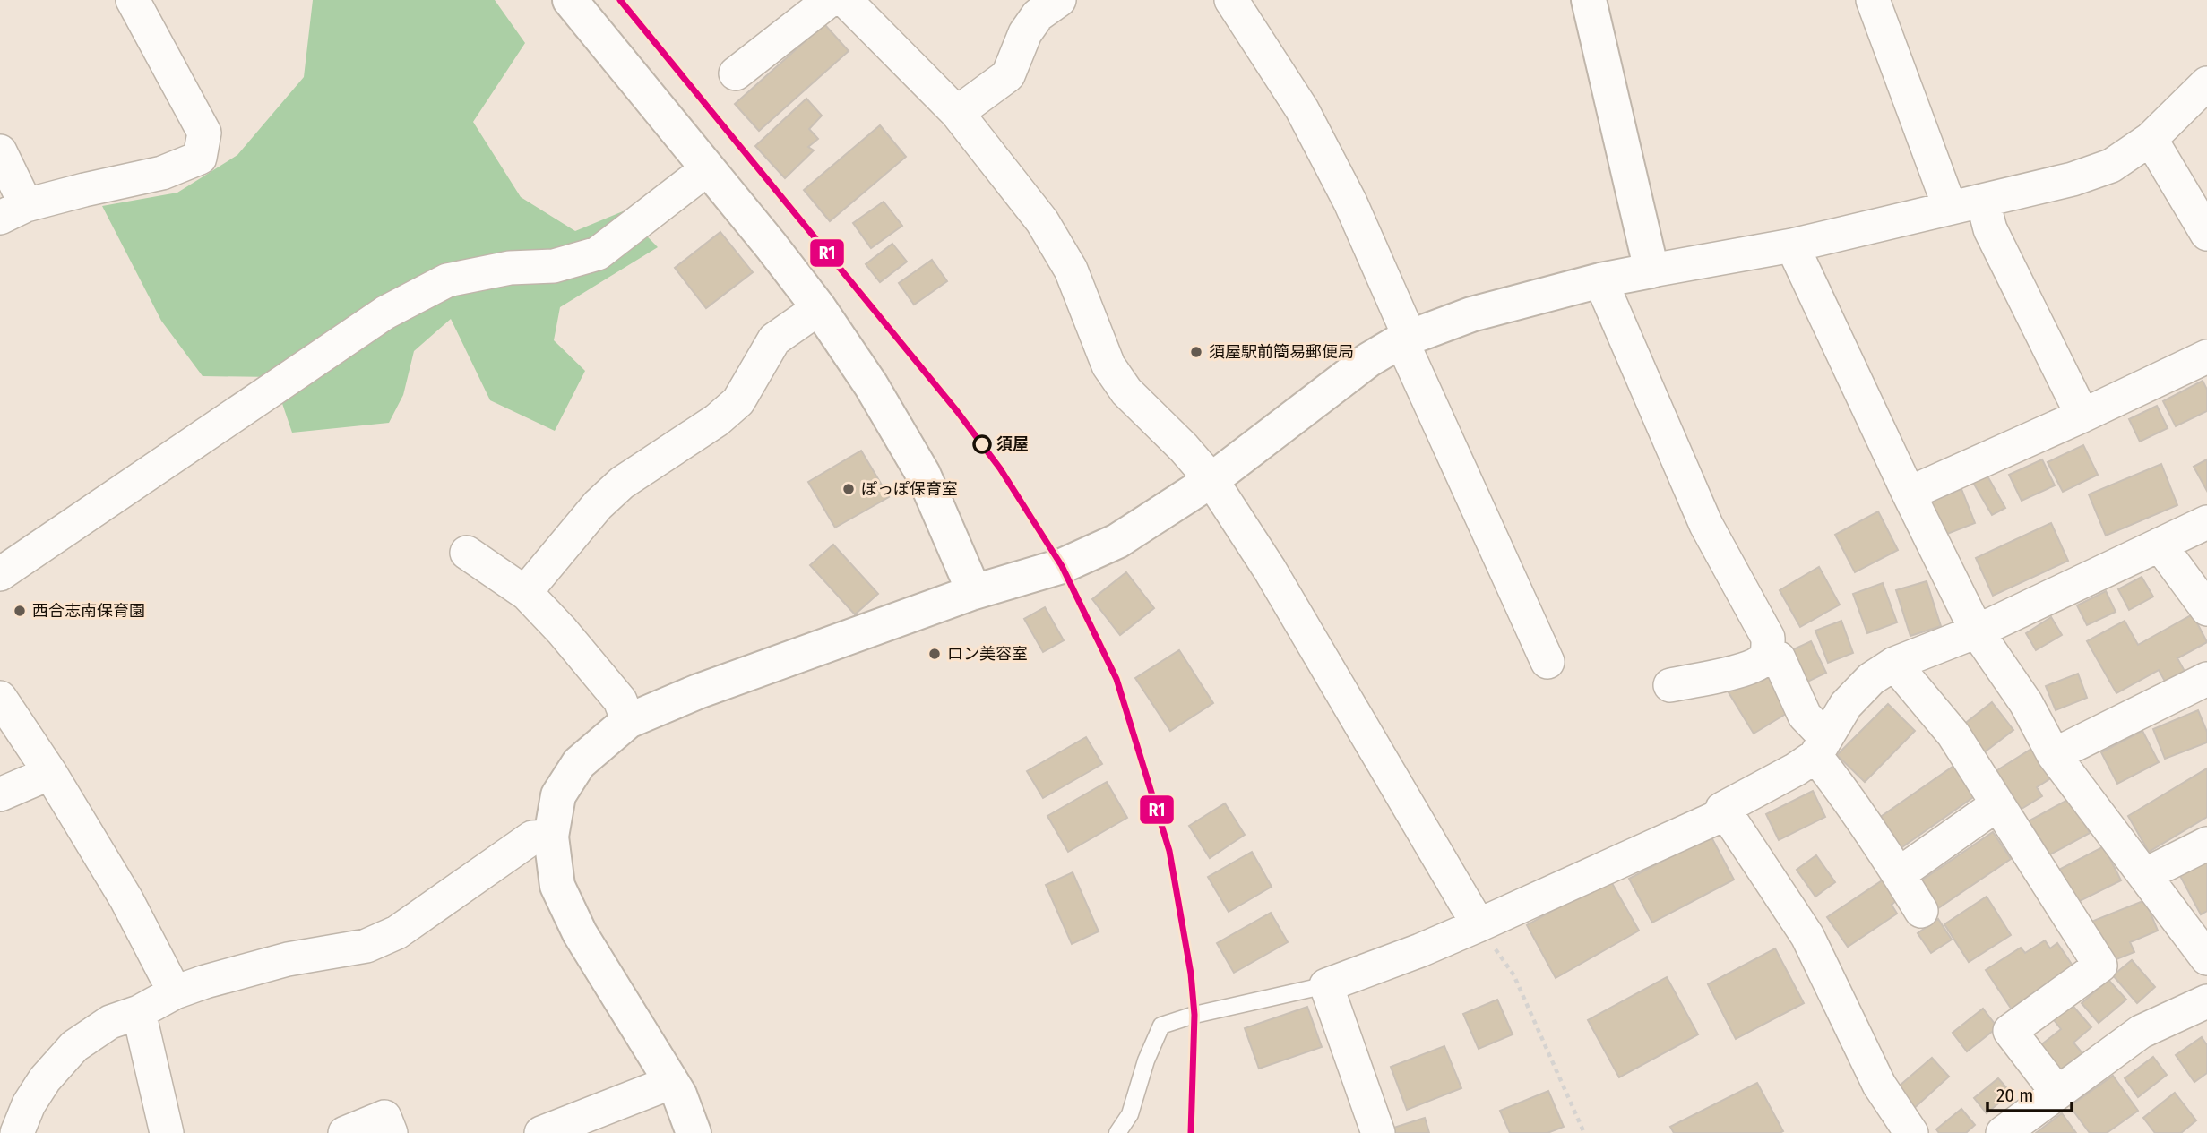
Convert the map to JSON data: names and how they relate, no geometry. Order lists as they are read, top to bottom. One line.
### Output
{"places":["須屋駅前簡易郵便局","須屋","ぽっぽ保育室","西合志南保育園","ロン美容室"],"lines":["transit line R1"],"scale_bar":"20 m"}
